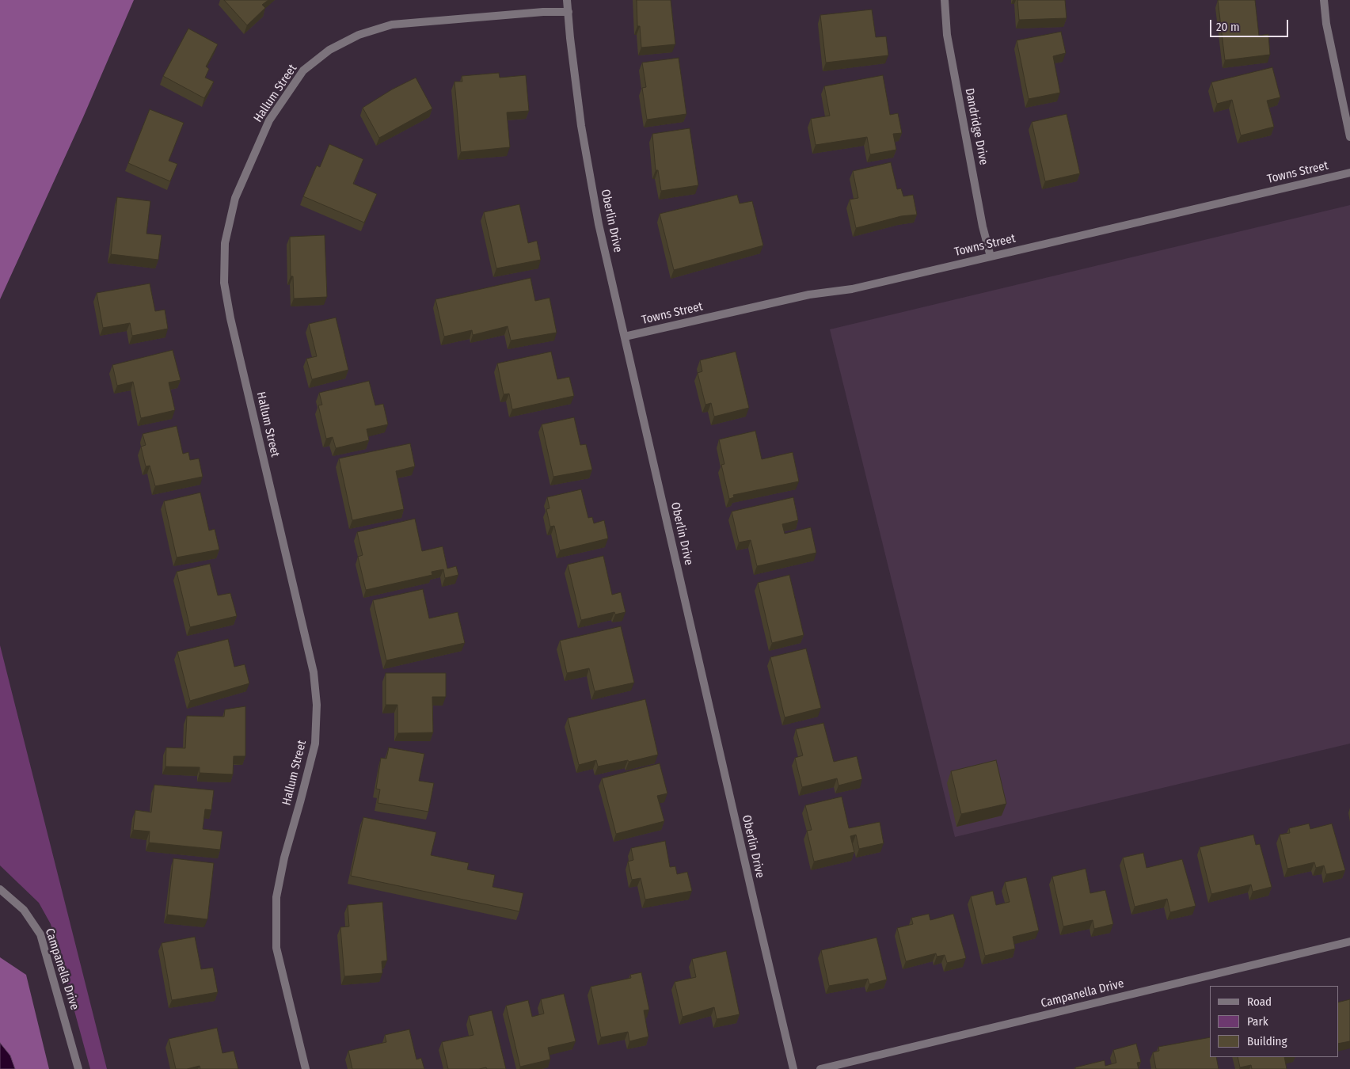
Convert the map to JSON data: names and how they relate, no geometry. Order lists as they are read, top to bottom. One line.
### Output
{"streets":{"street":["Hallum Street","Dandridge Drive","Towns Street","Oberlin Drive","Campanella Drive"]},"crossings":[["Hallum Street","Oberlin Drive"],["Dandridge Drive","Towns Street"],["Towns Street","Oberlin Drive"]],"legend":["Road","Park","Building"],"scale_bar":"20 m"}
